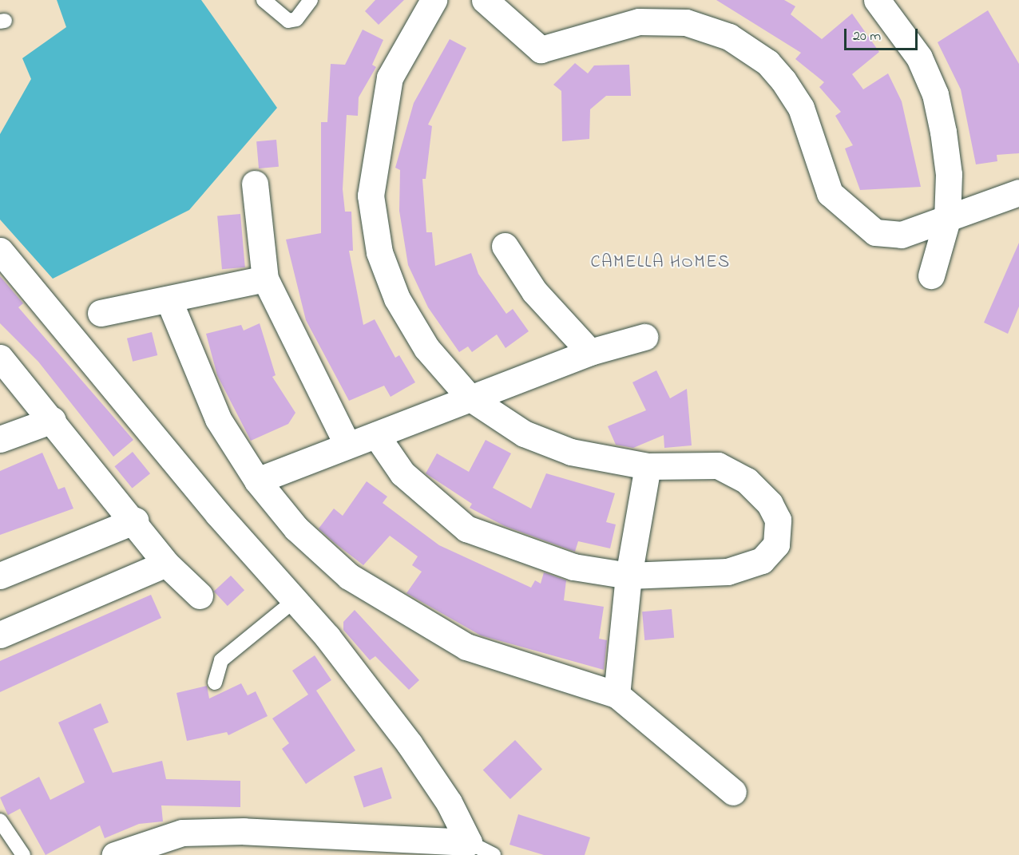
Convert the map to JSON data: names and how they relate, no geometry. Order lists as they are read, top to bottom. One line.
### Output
{"districts":["CAMELLA HOMES"],"scale_bar":"20 m"}
